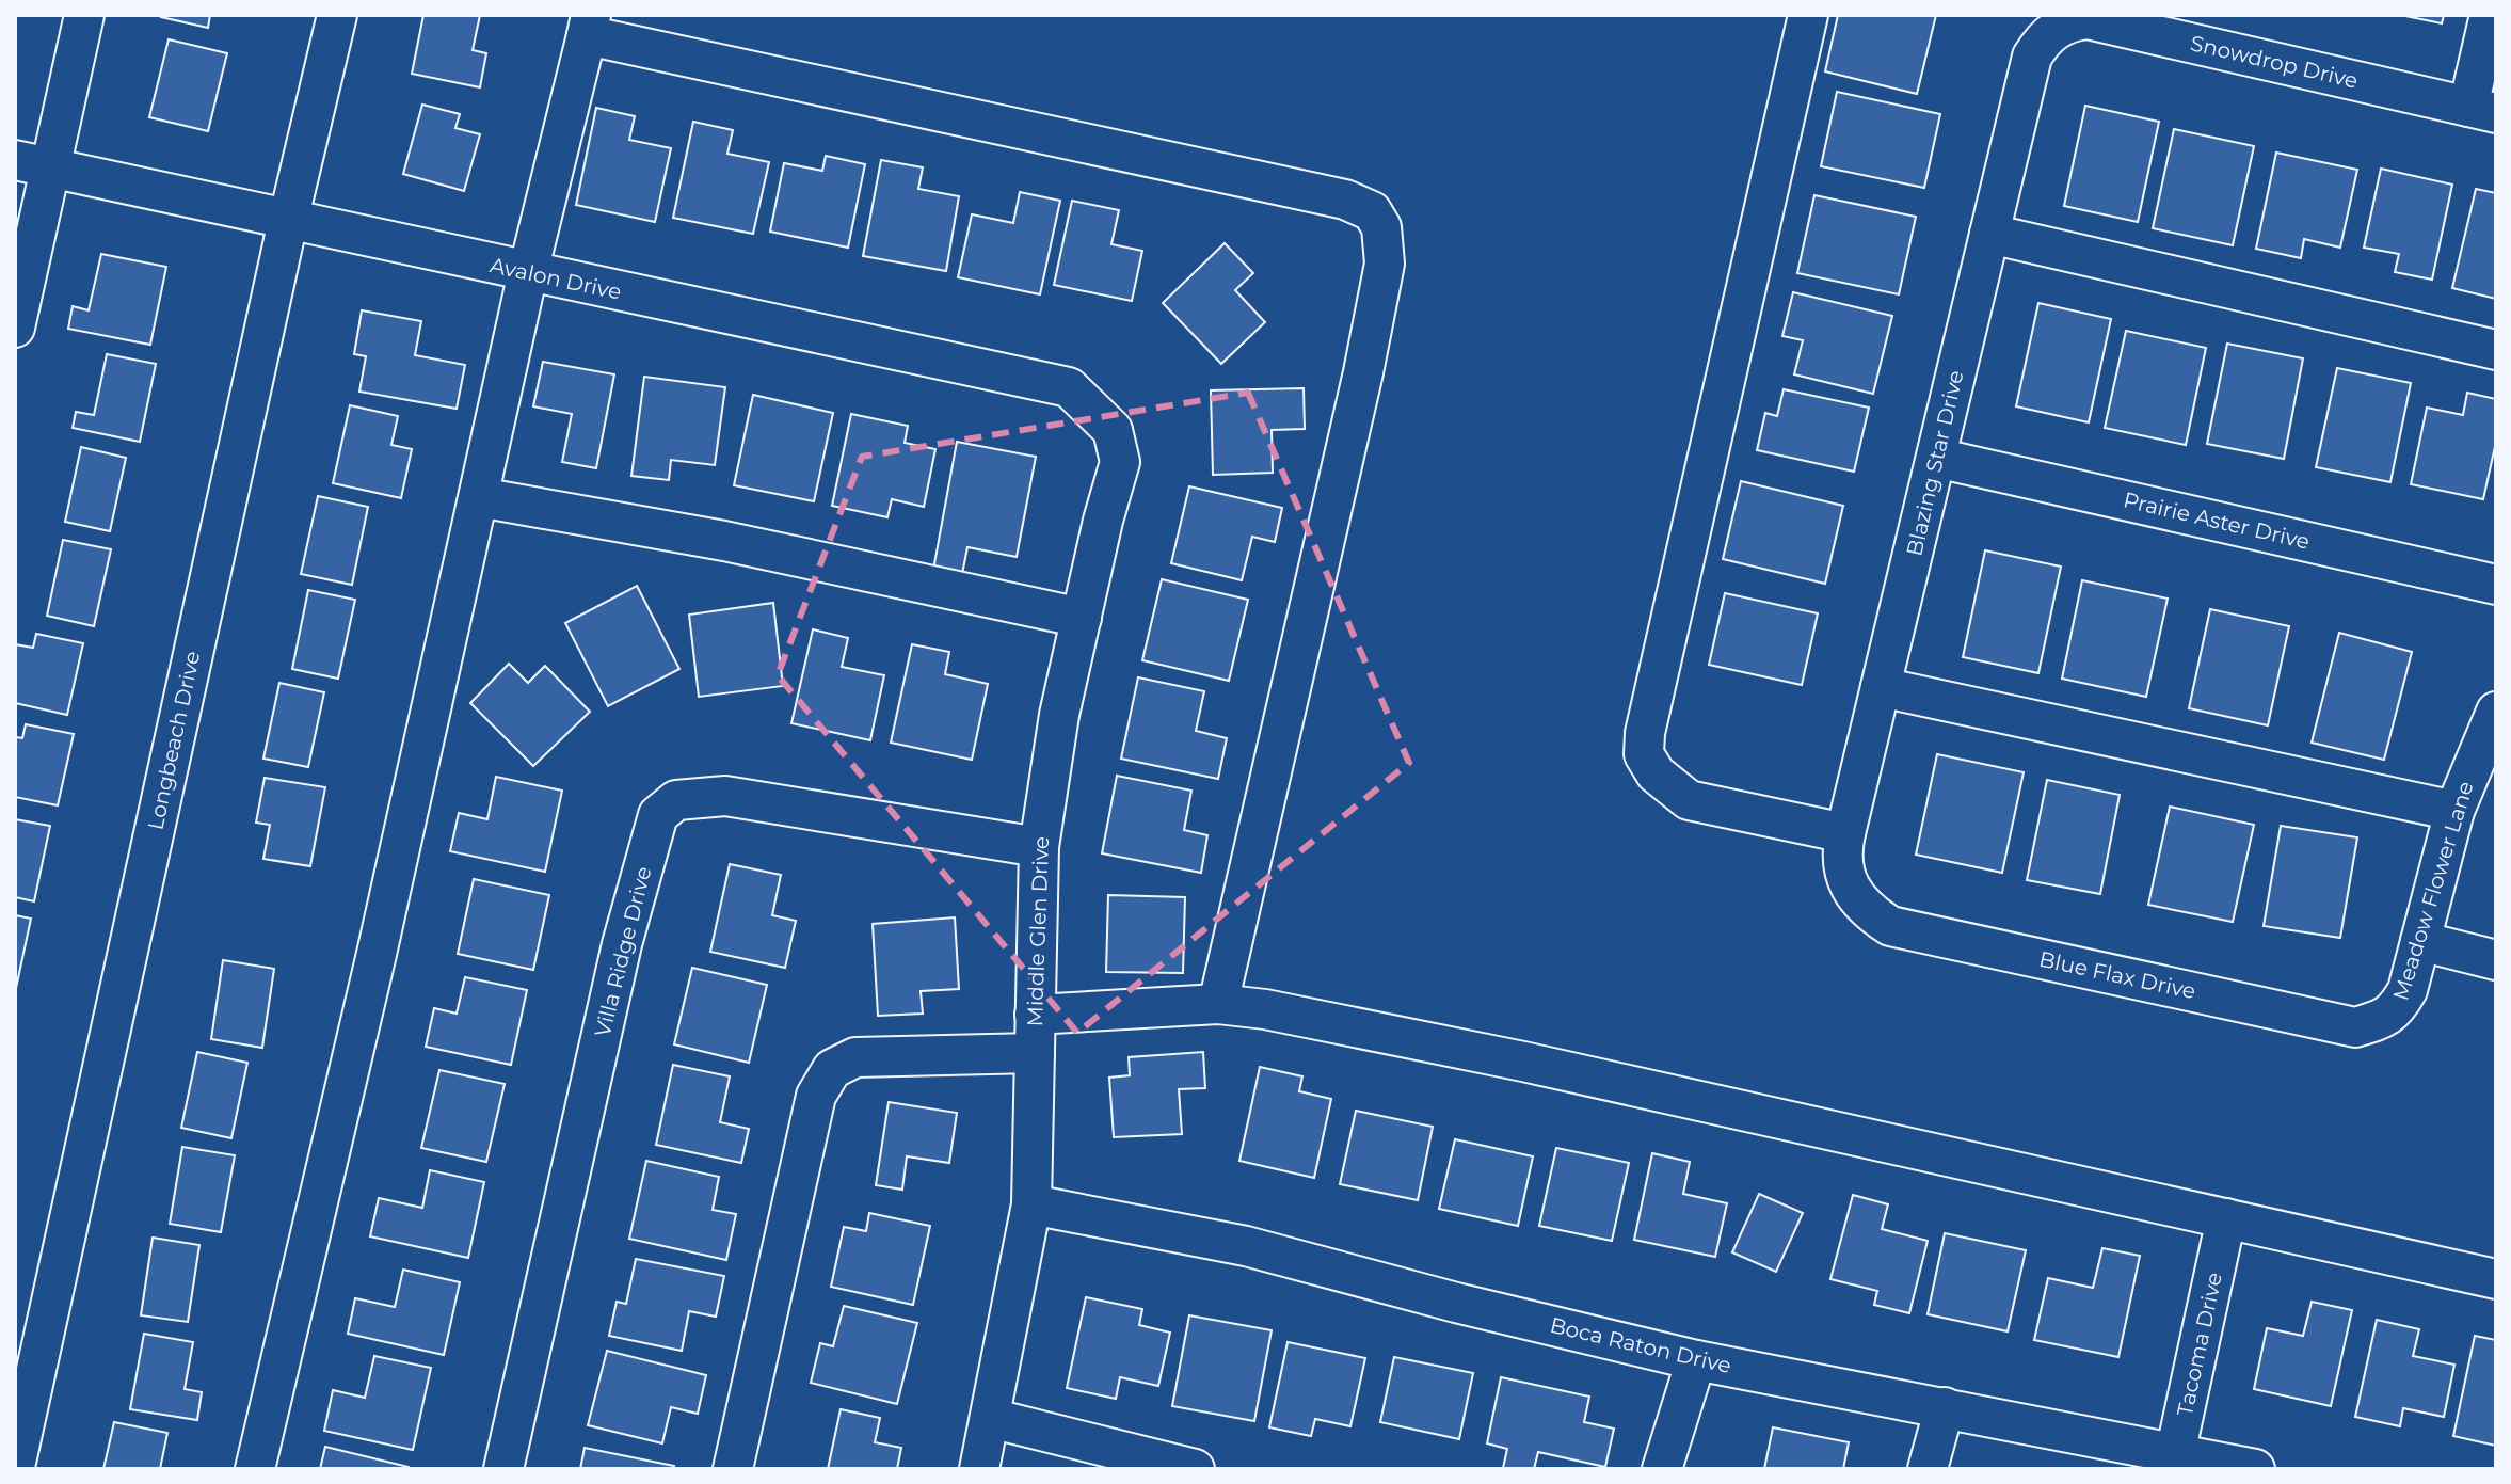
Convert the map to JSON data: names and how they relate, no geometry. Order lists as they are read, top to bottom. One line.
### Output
{"streets":{"street":["Snowdrop Drive","Avalon Drive","Blazing Star Drive","Prairie Aster Drive","Longbeach Drive","Meadow Flower Lane","Middle Glen Drive","Villa Ridge Drive","Blue Flax Drive","Tacoma Drive","Boca Raton Drive"]},"crossings":[["Snowdrop Drive","Blazing Star Drive"],["Avalon Drive","Longbeach Drive"],["Avalon Drive","Middle Glen Drive"],["Blazing Star Drive","Prairie Aster Drive"],["Blazing Star Drive","Blue Flax Drive"],["Meadow Flower Lane","Blue Flax Drive"],["Middle Glen Drive","Villa Ridge Drive"],["Middle Glen Drive","Boca Raton Drive"],["Tacoma Drive","Boca Raton Drive"]]}
